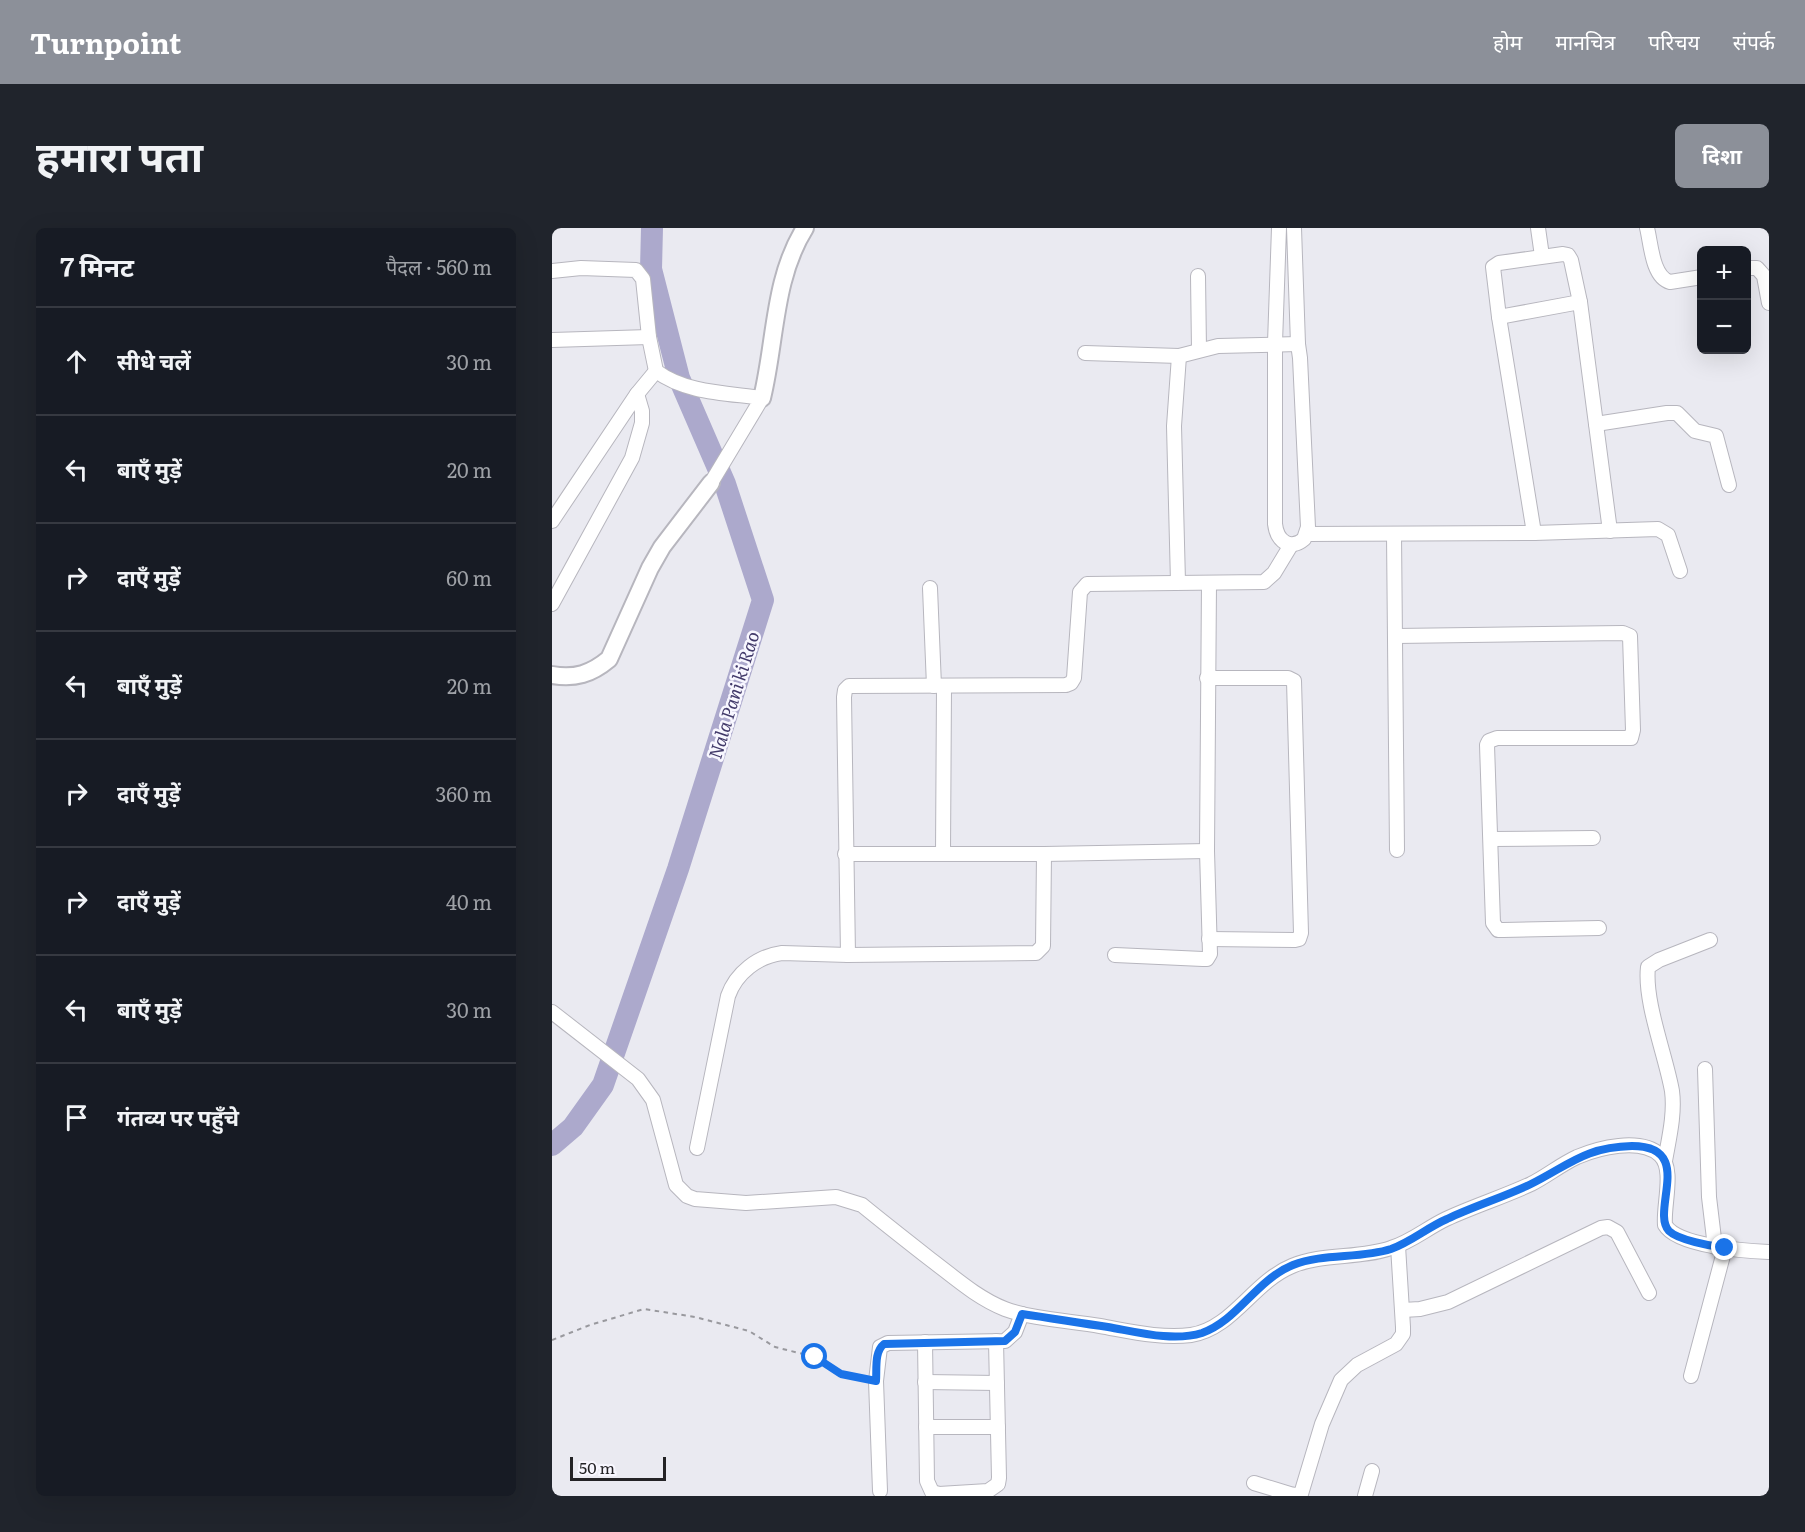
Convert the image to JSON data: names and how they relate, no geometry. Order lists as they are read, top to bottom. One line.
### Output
{"water":["Nala Pani ki Rao"],"scale_bar":"50 m","page":{"header":"Turnpoint","nav":["होम","मानचित्र","परिचय","संपर्क"],"title":"हमारा पता","buttons":"दिशा","heading":["7 मिनट","पैदल · 560 m"],"map_buttons":["+","−"],"list":[["सीधे चलें","30 m"],["बाएँ मुड़ें","20 m"],["दाएँ मुड़ें","60 m"],["बाएँ मुड़ें","20 m"],["दाएँ मुड़ें","360 m"],["दाएँ मुड़ें","40 m"],["बाएँ मुड़ें","30 m"],"गंतव्य पर पहुँचे"],"scale":"50 m"}}
